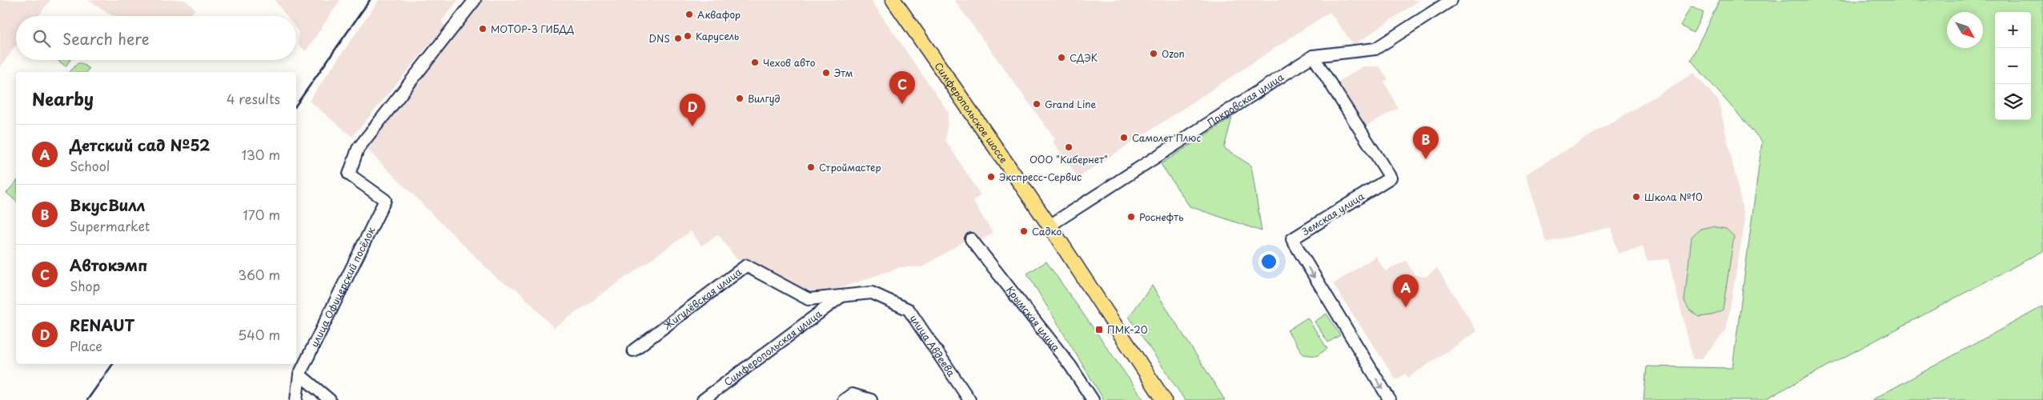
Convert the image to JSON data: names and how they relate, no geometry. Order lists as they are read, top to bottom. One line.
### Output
{"streets":{"main road":["Симферопольское шоссе"],"street":["Покровская улица","Земская улица","улица Офицерский посёлок","Жигулёвская улица","Крымская улица","улица Авдеева","Симферопольская улица"]},"crossings":[["Покровская улица","Симферопольское шоссе"],["Покровская улица","Земская улица"],["Жигулёвская улица","улица Авдеева"],["Жигулёвская улица","Симферопольская улица"],["улица Авдеева","Симферопольская улица"]],"places":{"other":["Аквафор","МОТОР-3 ГИБДД","Карусель","DNS","Ozon","СДЭК","Чехов авто","Этм","Вилгуд","Grand Line","Самолет Плюс","ООО \"Кибернет\"","Строймастер","Экспресс-Сервис","Школа №10","Роснефть","Садко"],"transit":["ПМК-20"]},"north":"bottom right","page":{"map_buttons":["+","−"],"search":"Search here","pins":["C","D","B","A"],"heading":["Nearby","4 results"],"list":[{"mark":"A","name":"Детский сад №52","note":"School","value":"130 m"},{"mark":"B","name":"ВкусВилл","note":"Supermarket","value":"170 m"},{"mark":"C","name":"Автокэмп","note":"Shop","value":"360 m"},{"mark":"D","name":"RENAUT","note":"Place","value":"540 m"}]}}
